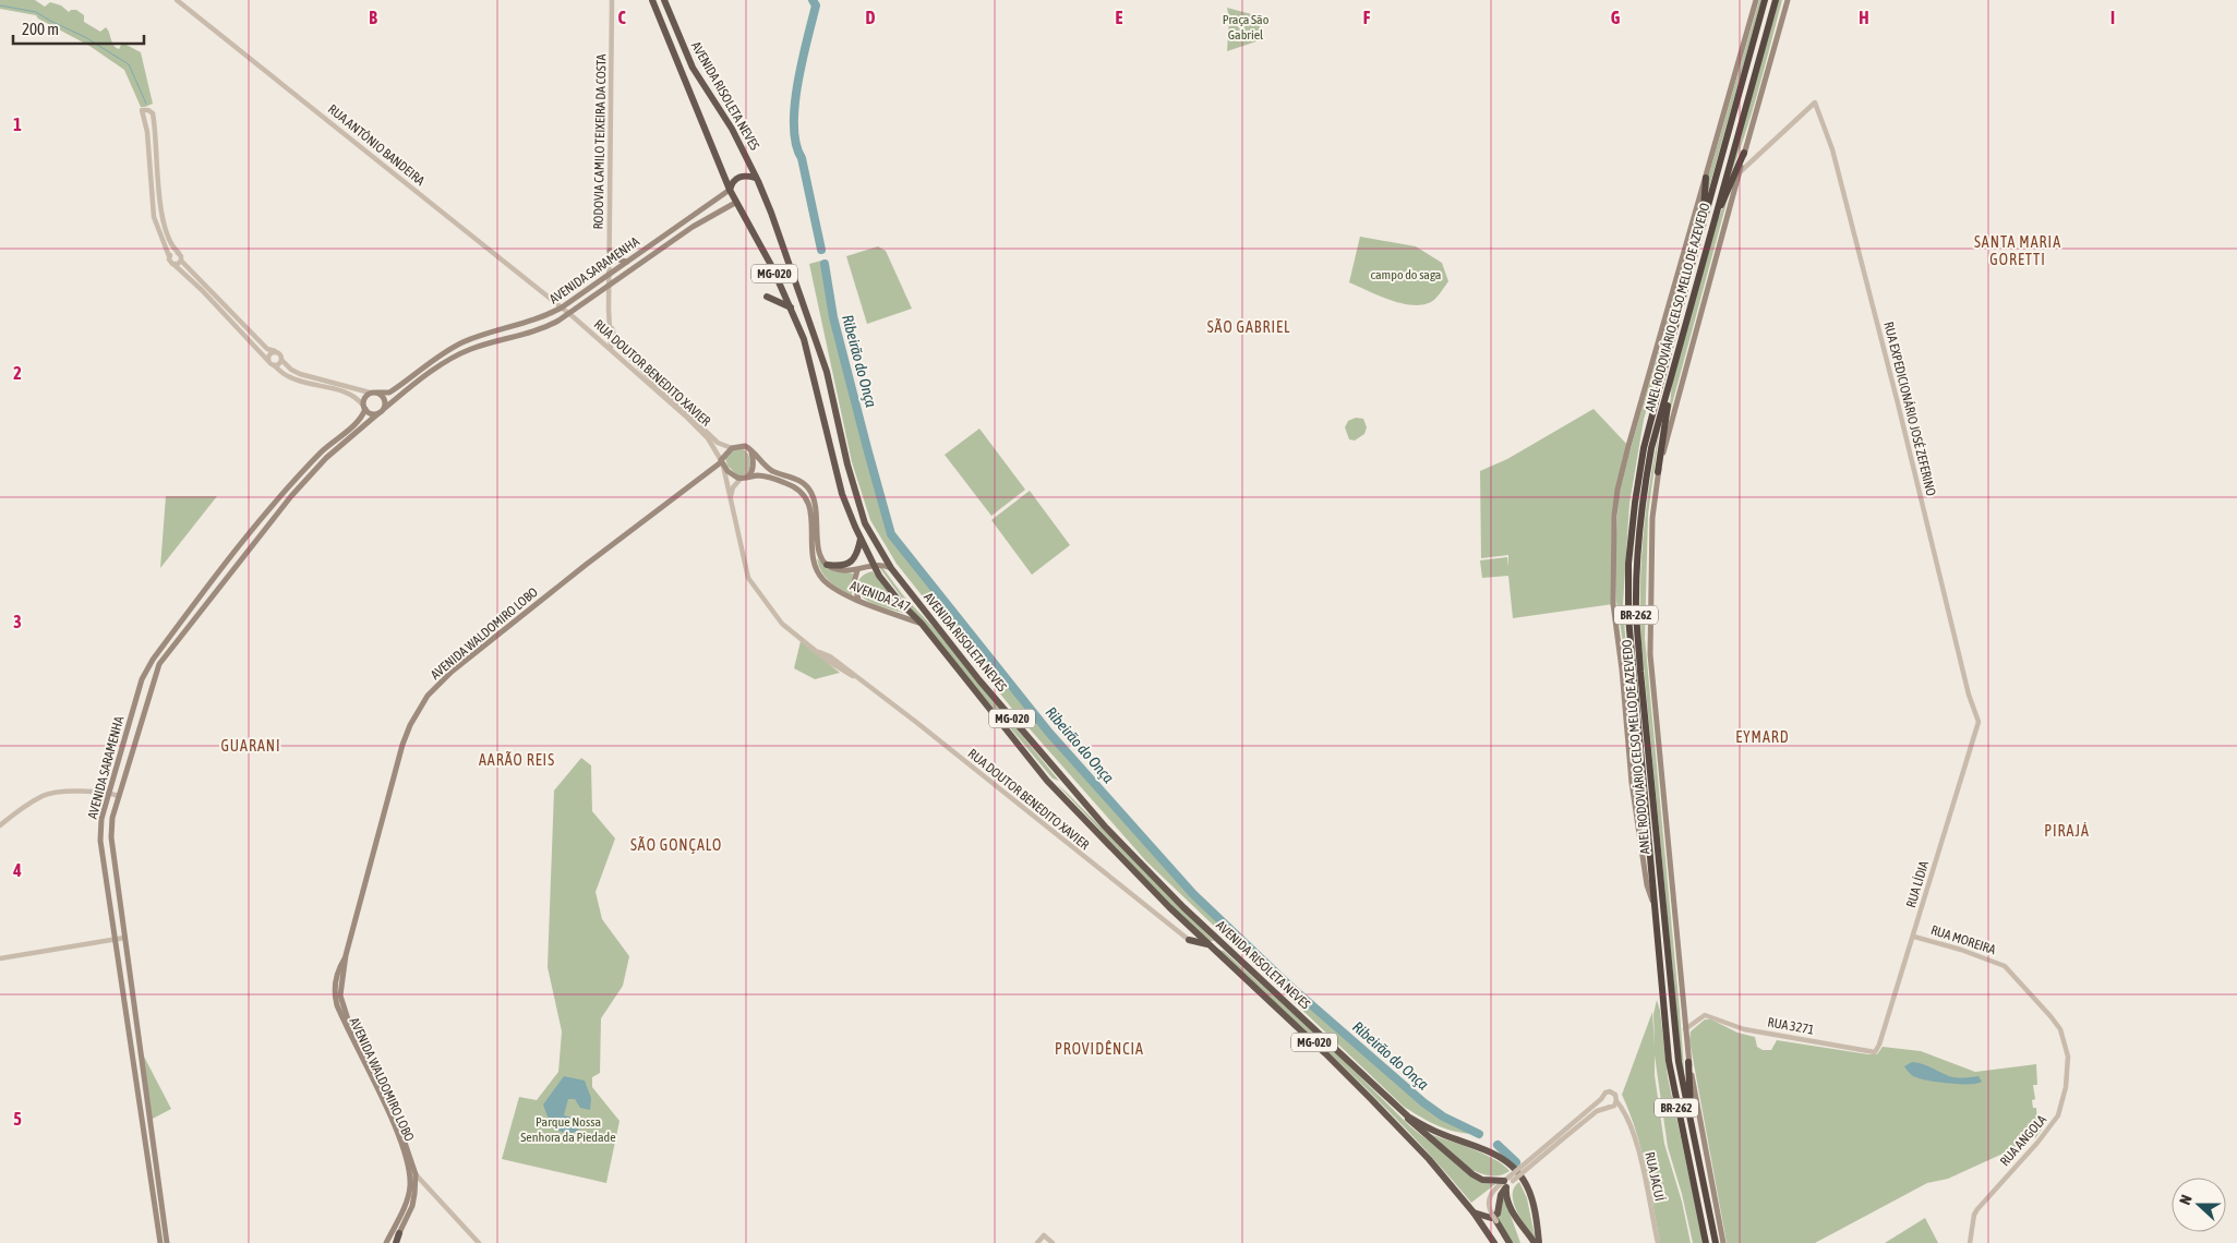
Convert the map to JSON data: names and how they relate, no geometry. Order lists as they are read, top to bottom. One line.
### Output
{"streets":{"highway":["AVENIDA RISOLETA NEVES","MG-020","ANEL RODOVIÁRIO CELSO MELLO DE AZEVEDO","BR-262"],"main road":["AVENIDA SARAMENHA","AVENIDA 247","AVENIDA WALDOMIRO LOBO"],"street":["RODOVIA CAMILO TEIXEIRA DA COSTA","RUA ANTÔNIO BANDEIRA","RUA DOUTOR BENEDITO XAVIER","RUA EXPEDICIONÁRIO JOSÉ ZEFERINO","RUA LÍDIA","RUA MOREIRA","RUA 3271","RUA ANGOLA","RUA JACUÍ"]},"crossings":[["AVENIDA RISOLETA NEVES","AVENIDA SARAMENHA"],["AVENIDA RISOLETA NEVES","AVENIDA 247"],["RODOVIA CAMILO TEIXEIRA DA COSTA","AVENIDA SARAMENHA"],["RODOVIA CAMILO TEIXEIRA DA COSTA","RUA DOUTOR BENEDITO XAVIER"],["RUA ANTÔNIO BANDEIRA","AVENIDA SARAMENHA"],["RUA ANTÔNIO BANDEIRA","RUA DOUTOR BENEDITO XAVIER"],["AVENIDA SARAMENHA","RUA DOUTOR BENEDITO XAVIER"],["ANEL RODOVIÁRIO CELSO MELLO DE AZEVEDO","RUA EXPEDICIONÁRIO JOSÉ ZEFERINO"],["ANEL RODOVIÁRIO CELSO MELLO DE AZEVEDO","RUA 3271"],["RUA DOUTOR BENEDITO XAVIER","AVENIDA 247"],["RUA DOUTOR BENEDITO XAVIER","AVENIDA WALDOMIRO LOBO"],["RUA EXPEDICIONÁRIO JOSÉ ZEFERINO","RUA LÍDIA"],["AVENIDA 247","AVENIDA WALDOMIRO LOBO"],["RUA LÍDIA","RUA MOREIRA"],["RUA LÍDIA","RUA 3271"],["RUA MOREIRA","RUA ANGOLA"]],"districts":["SANTA MARIA GORETTI","SÃO GABRIEL","EYMARD","GUARANI","AARÃO REIS","PIRAJÁ","SÃO GONÇALO","PROVIDÊNCIA"],"water":["Ribeirão do Onça"],"parks":["Praça São Gabriel","campo do saga","Parque Nossa Senhora da Piedade"],"scale_bar":"200 m","north":"left","grid":{"columns":["B","C","D","E","F","G","H","I"],"rows":["1","2","3","4","5"]}}
